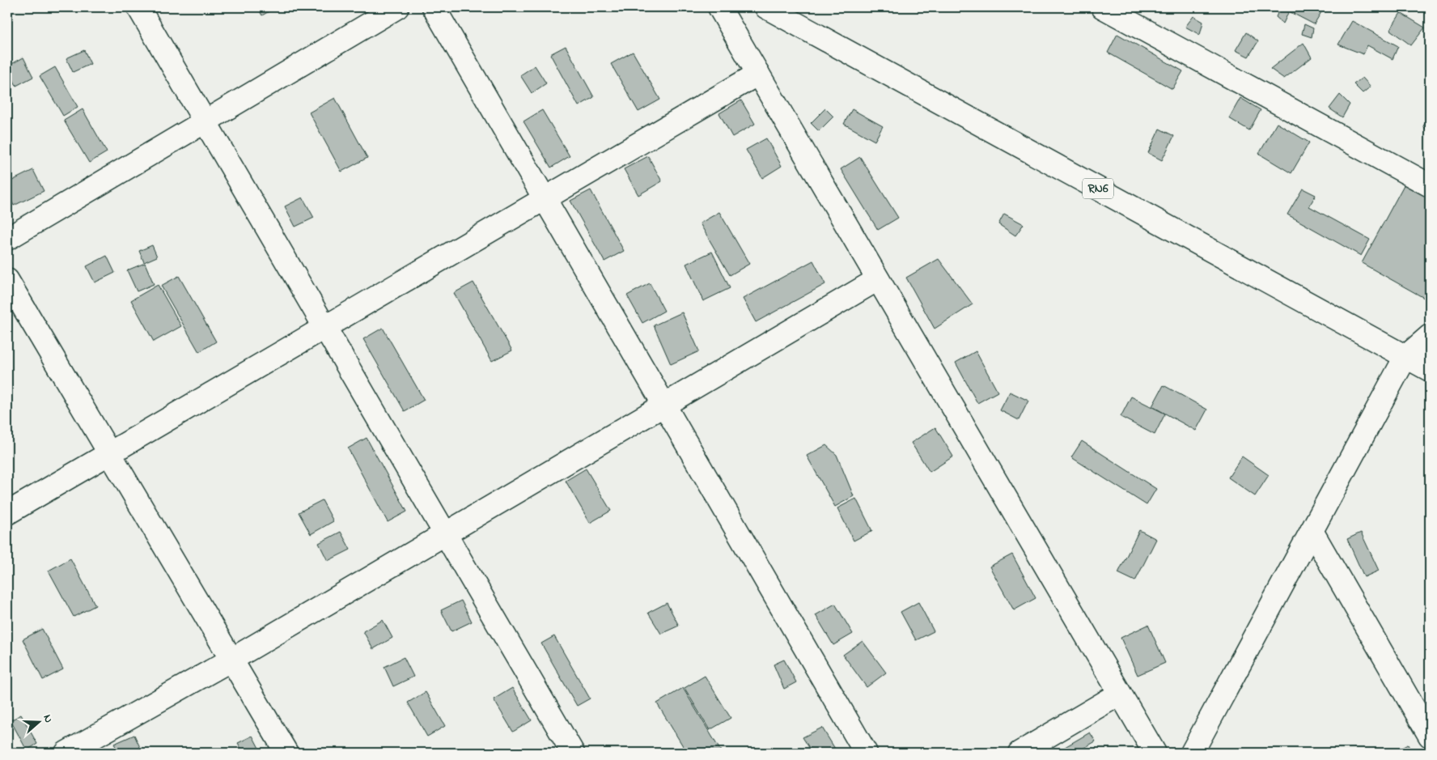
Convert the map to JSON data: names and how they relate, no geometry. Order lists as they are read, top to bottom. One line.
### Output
{"streets":{"street":["RN6"]},"north":"right"}
